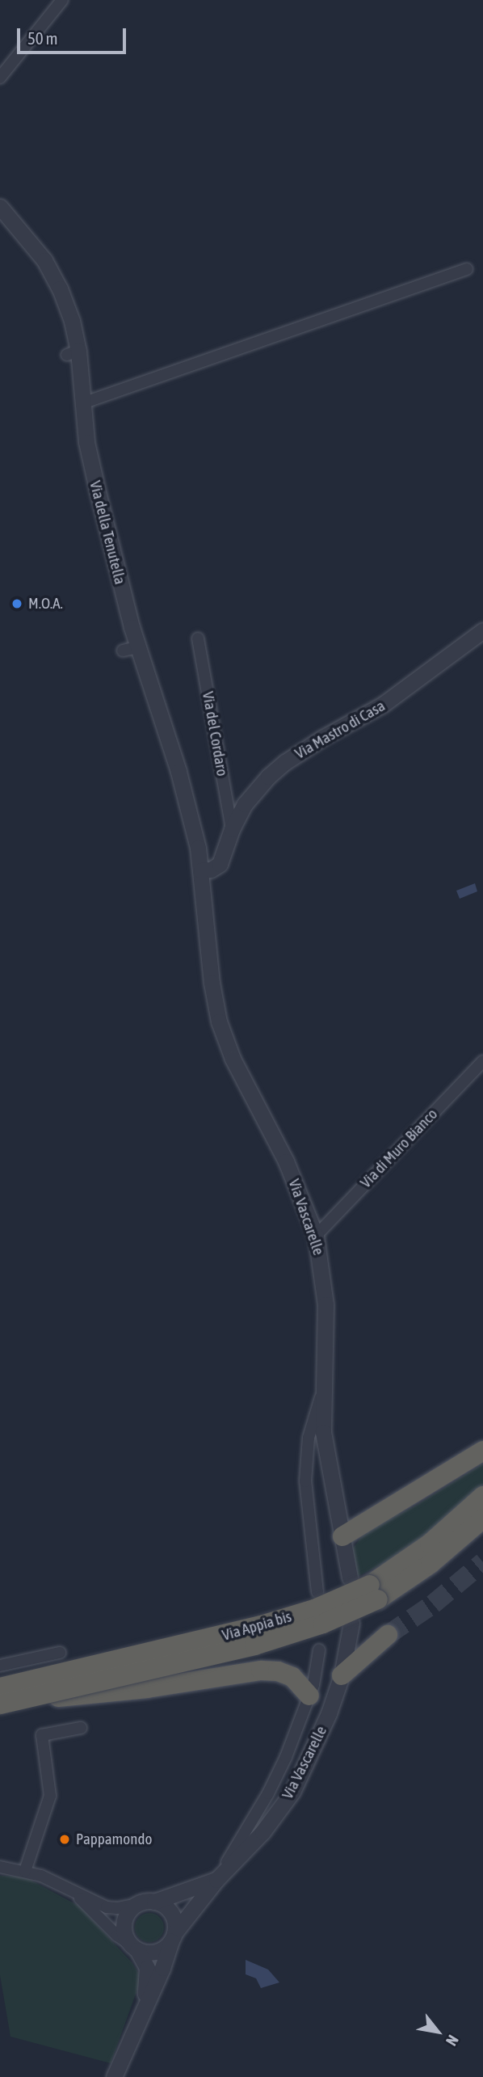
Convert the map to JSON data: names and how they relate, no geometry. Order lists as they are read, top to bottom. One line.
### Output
{"streets":{"highway":["Via Appia bis"],"street":["Via della Tenutella","Via Mastro di Casa","Via del Cordaro","Via di Muro Bianco","Via Vascarelle"]},"crossings":[["Via della Tenutella","Via Mastro di Casa"],["Via della Tenutella","Via Vascarelle"],["Via Mastro di Casa","Via del Cordaro"],["Via Mastro di Casa","Via Vascarelle"],["Via di Muro Bianco","Via Vascarelle"]],"places":["M.O.A.","Pappamondo"],"scale_bar":"50 m","north":"bottom right"}
